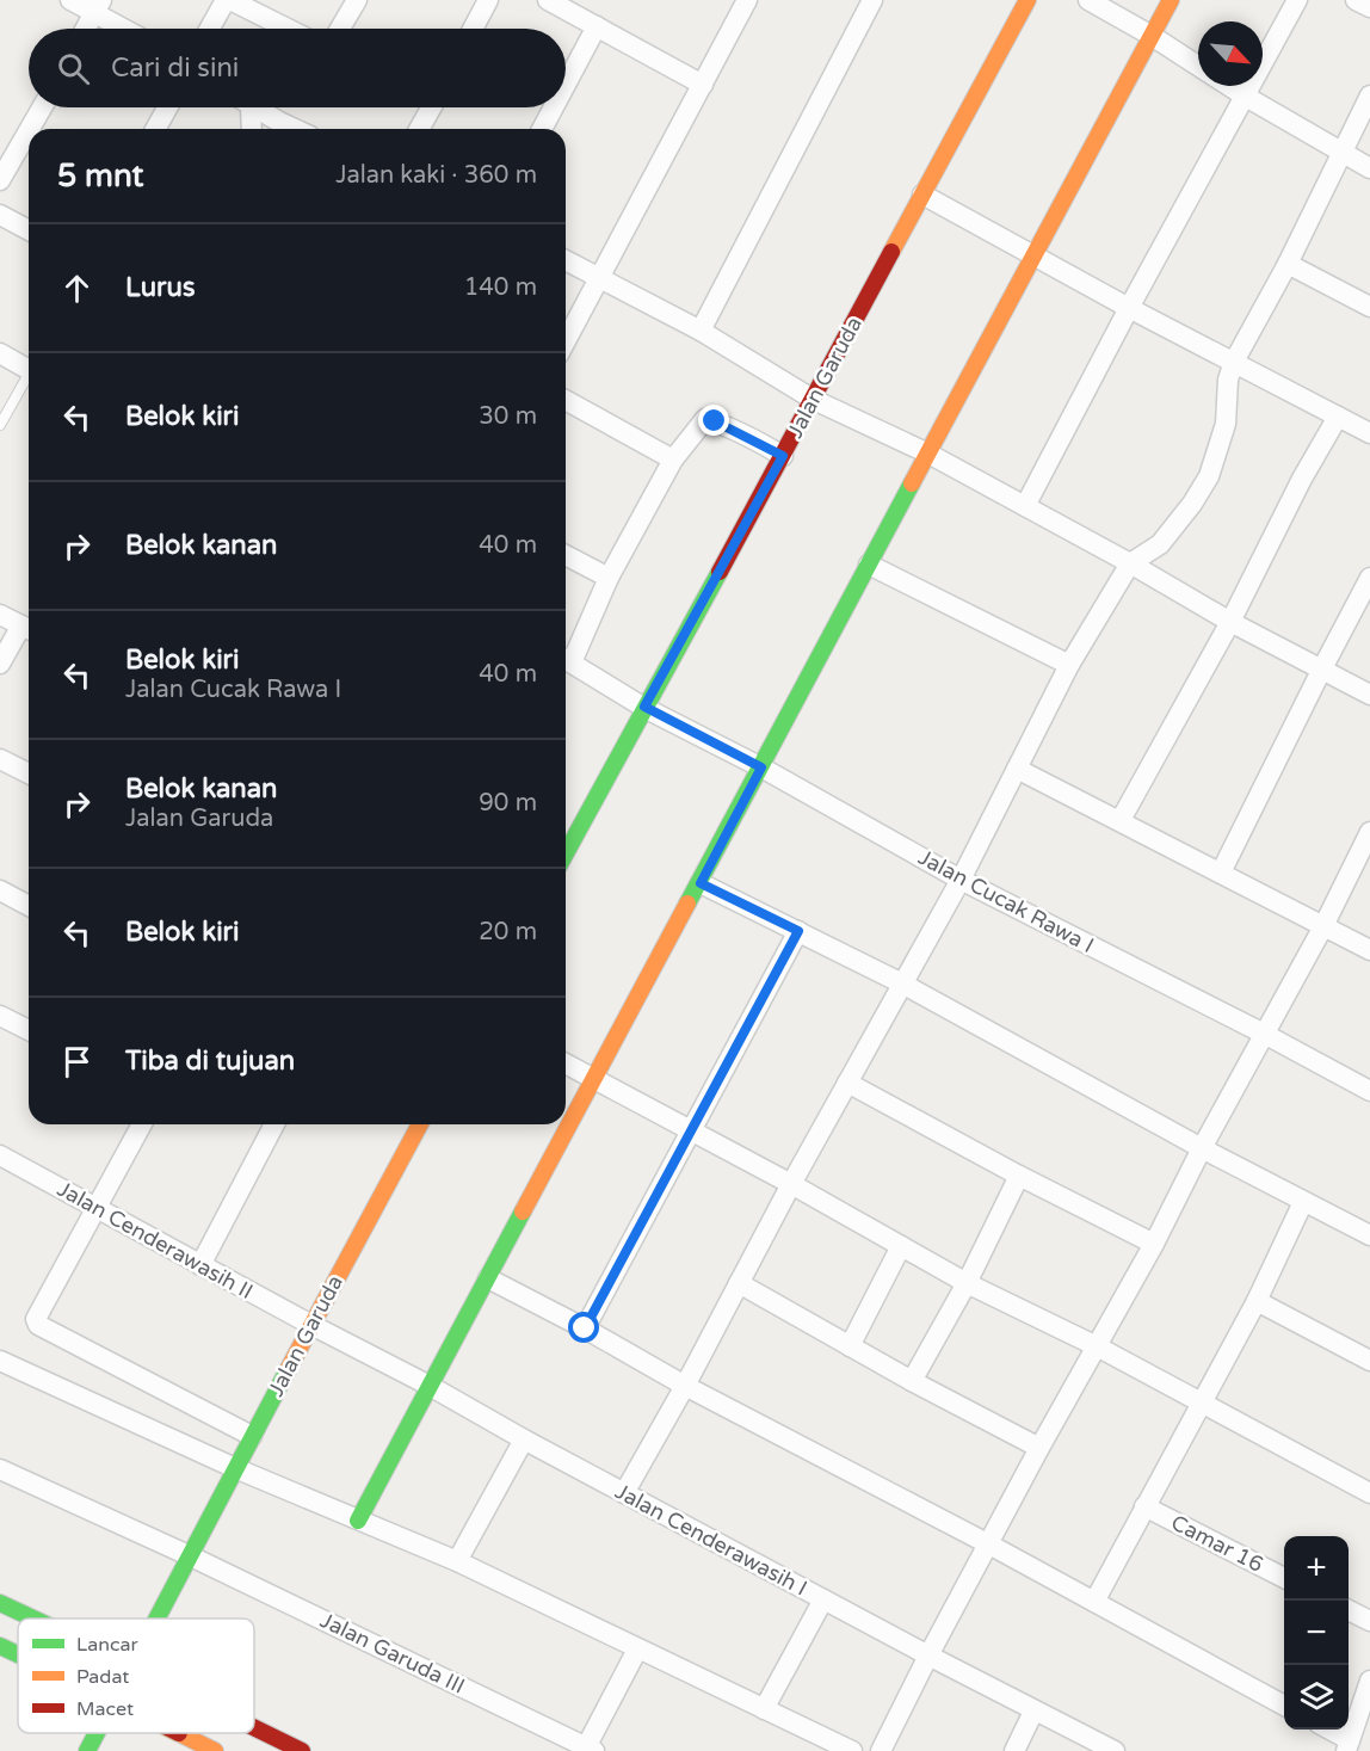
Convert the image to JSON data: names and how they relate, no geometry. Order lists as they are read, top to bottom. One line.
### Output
{"streets":{"main road":["Jalan Garuda"],"street":["Jalan Cucak Rawa I","Jalan Cenderawasih II","Jalan Cenderawasih I","Camar 16","Jalan Garuda III"]},"crossings":[["Jalan Garuda","Jalan Cucak Rawa I"],["Jalan Garuda","Jalan Cenderawasih II"],["Jalan Garuda","Jalan Cenderawasih I"],["Jalan Garuda","Jalan Garuda III"],["Jalan Cenderawasih II","Jalan Cenderawasih I"]],"legend":["Lancar","Padat","Macet"],"north":"bottom right","page":{"search":"Cari di sini","heading":["5 mnt","Jalan kaki · 360 m"],"list":[["Lurus","140 m"],["Belok kiri","30 m"],["Belok kanan","40 m"],["Belok kiri","Jalan Cucak Rawa I","40 m"],["Belok kanan","Jalan Garuda","90 m"],["Belok kiri","20 m"],"Tiba di tujuan"],"map_buttons":["+","−"]}}
